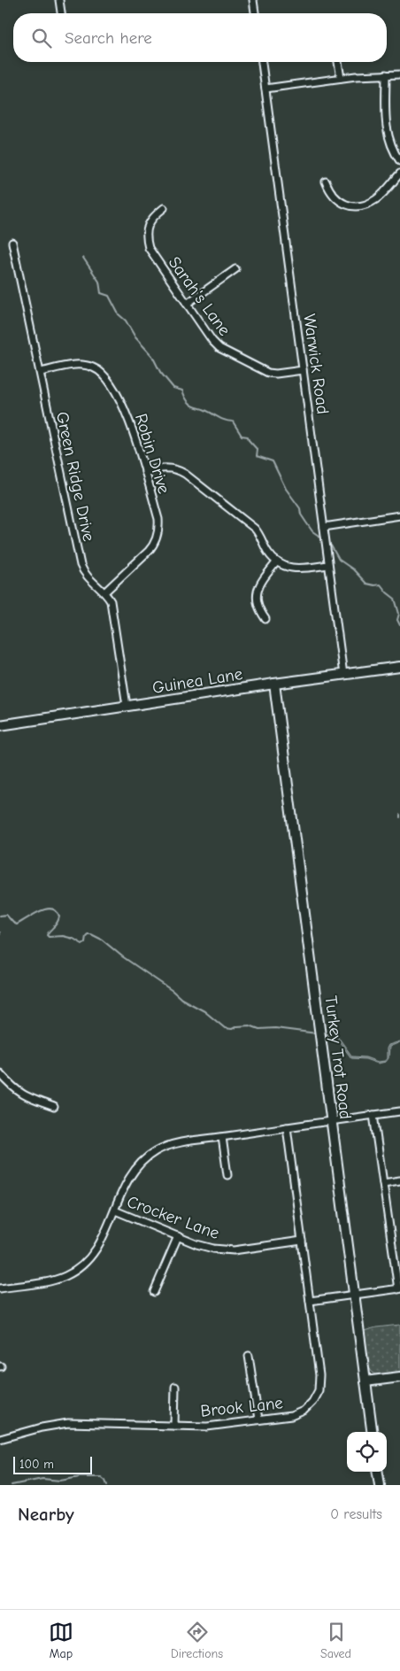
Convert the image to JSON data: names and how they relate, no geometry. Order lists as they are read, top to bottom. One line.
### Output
{"streets":{"street":["Sarah's Lane","Warwick Road","Robin Drive","Green Ridge Drive","Guinea Lane","Turkey Trot Road","Crocker Lane","Brook Lane"]},"crossings":[["Sarah's Lane","Warwick Road"],["Warwick Road","Guinea Lane"],["Robin Drive","Green Ridge Drive"],["Green Ridge Drive","Guinea Lane"],["Guinea Lane","Turkey Trot Road"],["Crocker Lane","Brook Lane"]],"scale_bar":"100 m","page":{"search":"Search here","scale":"100 m","heading":["Nearby","0 results"],"nav":["Map","Directions","Saved"]}}
